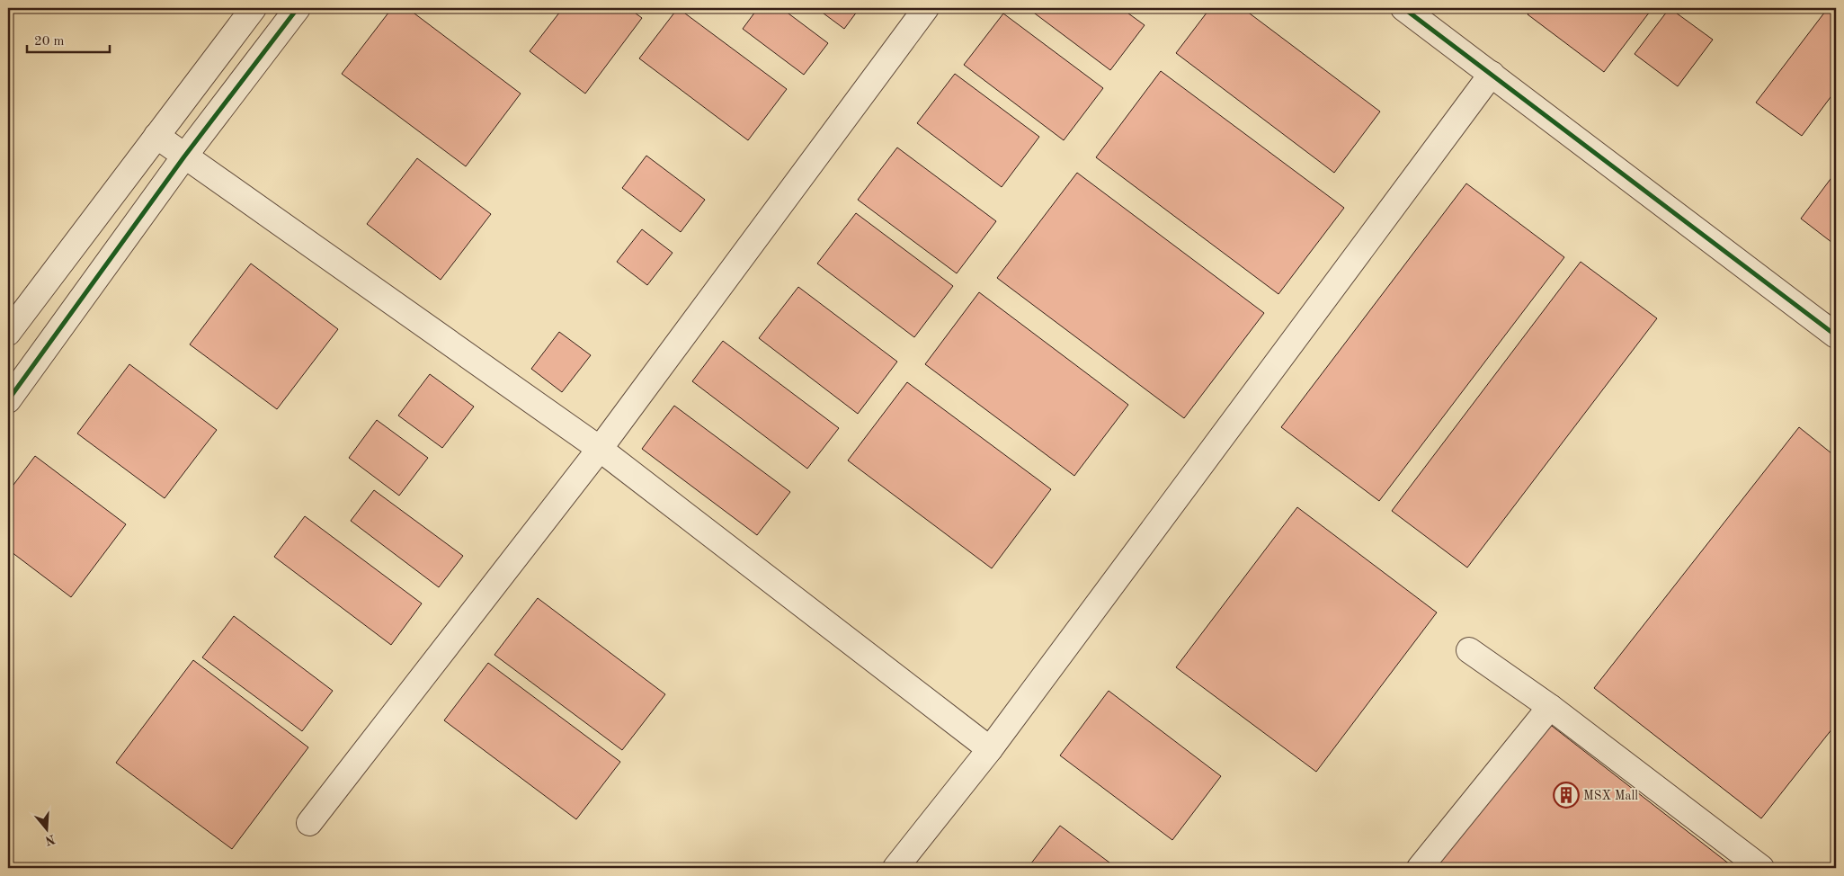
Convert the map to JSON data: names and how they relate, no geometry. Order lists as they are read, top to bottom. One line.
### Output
{"places":{"building":["MSX Mall"]},"scale_bar":"20 m","north":"bottom"}
